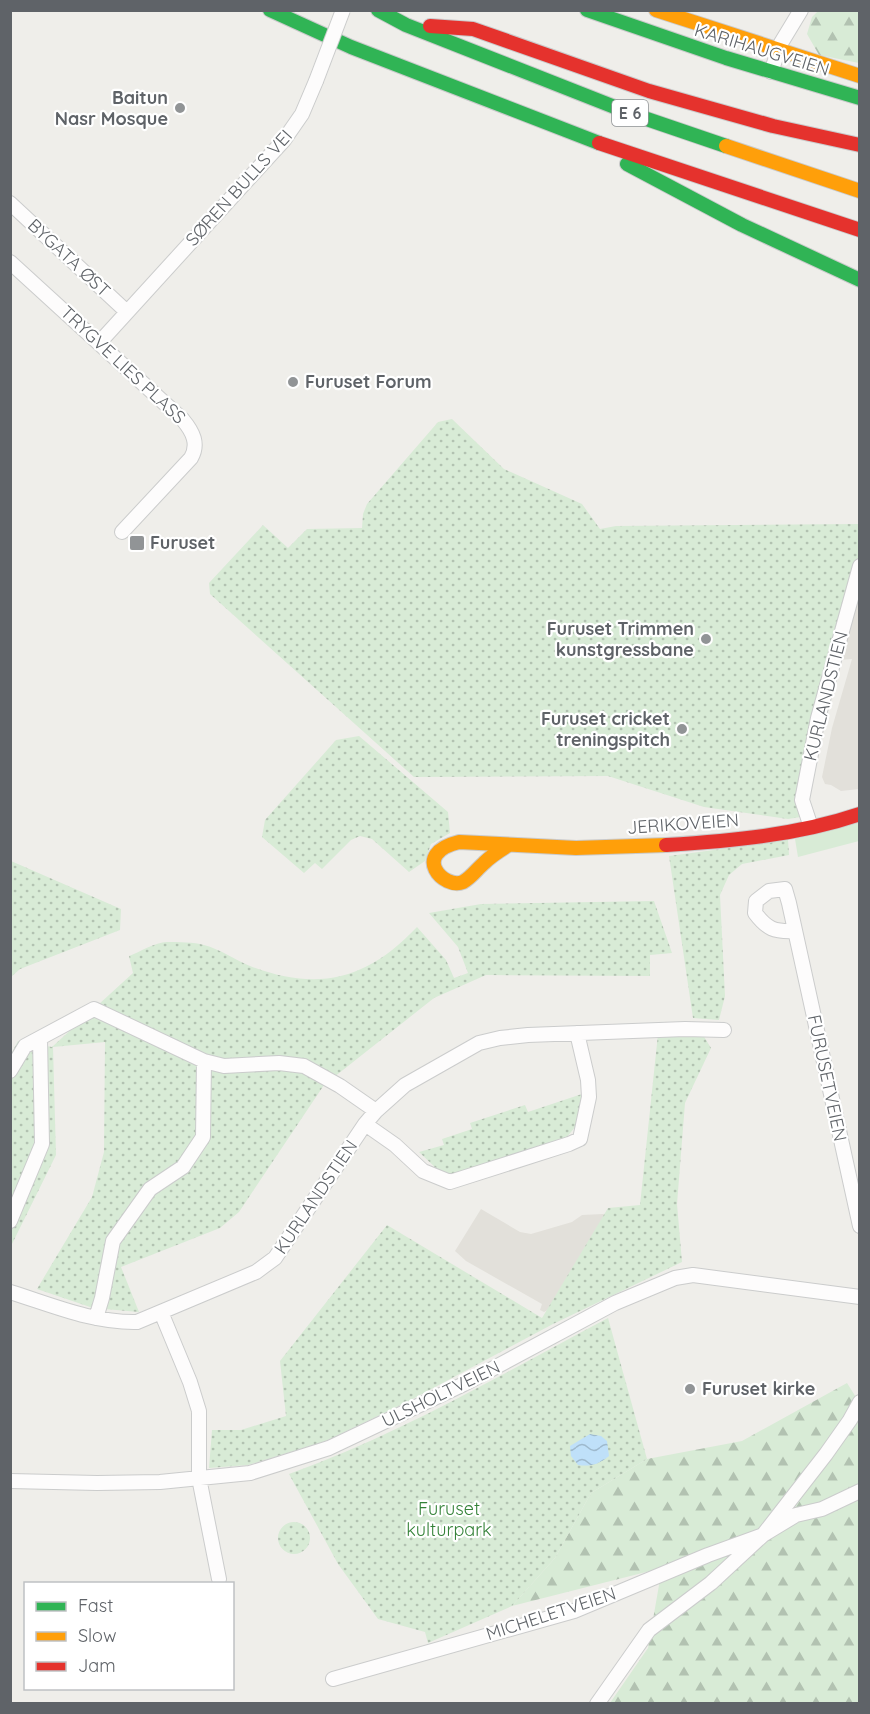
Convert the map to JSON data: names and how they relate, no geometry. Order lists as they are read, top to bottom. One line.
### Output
{"streets":{"main road":["KARIHAUGVEIEN","E 6","JERIKOVEIEN"],"street":["SØREN BULLS VEI","BYGATA ØST","TRYGVE LIES PLASS","KURLANDSTIEN","FURUSETVEIEN","ULSHOLTVEIEN","MICHELETVEIEN"]},"crossings":[["SØREN BULLS VEI","BYGATA ØST"],["SØREN BULLS VEI","TRYGVE LIES PLASS"],["KURLANDSTIEN","JERIKOVEIEN"]],"parks":["Furuset kulturpark"],"places":{"other":["Baitun Nasr Mosque","Furuset Forum","Furuset Trimmen kunstgressbane","Furuset cricket treningspitch","Furuset kirke"],"transit":["Furuset"]},"legend":["Fast","Slow","Jam"]}
